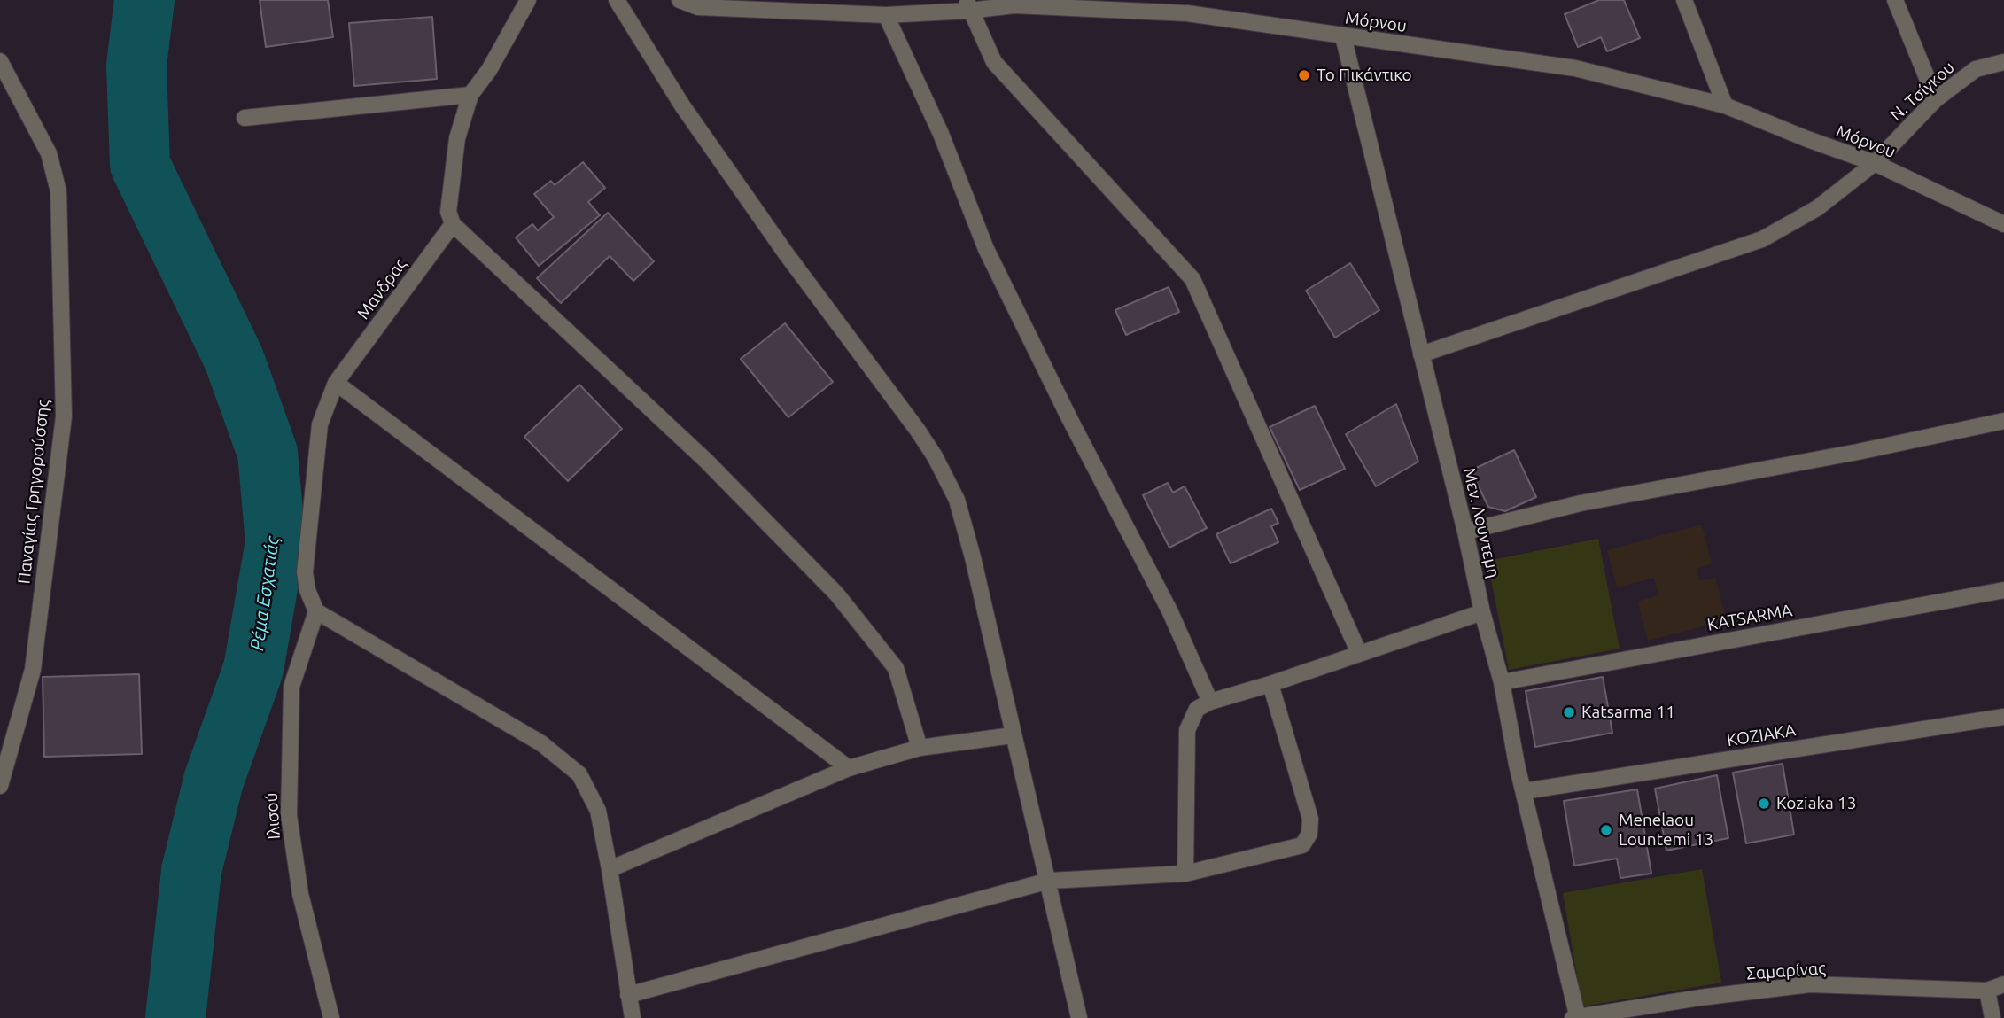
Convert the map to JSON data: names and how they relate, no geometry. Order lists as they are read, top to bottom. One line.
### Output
{"streets":{"street":["Μόρνου","Ν. Τσίγκου","Μανδρας","Παναγίας Γρηγορούσσης","Μεν. Λουντεμη","KATSARMA","KOZIAKA","Ιλισού","Σαμαρίνας"]},"crossings":[["Μόρνου","Ν. Τσίγκου"],["Μόρνου","Μεν. Λουντεμη"],["Ν. Τσίγκου","Μεν. Λουντεμη"],["Μανδρας","Ιλισού"],["Μεν. Λουντεμη","KATSARMA"],["Μεν. Λουντεμη","KOZIAKA"],["Μεν. Λουντεμη","Σαμαρίνας"]],"water":["Ρέμα Εσχατιάς"],"places":["Το Πικάντικο","Katsarma 11","Koziaka 13","Menelaou Lountemi 13"]}
